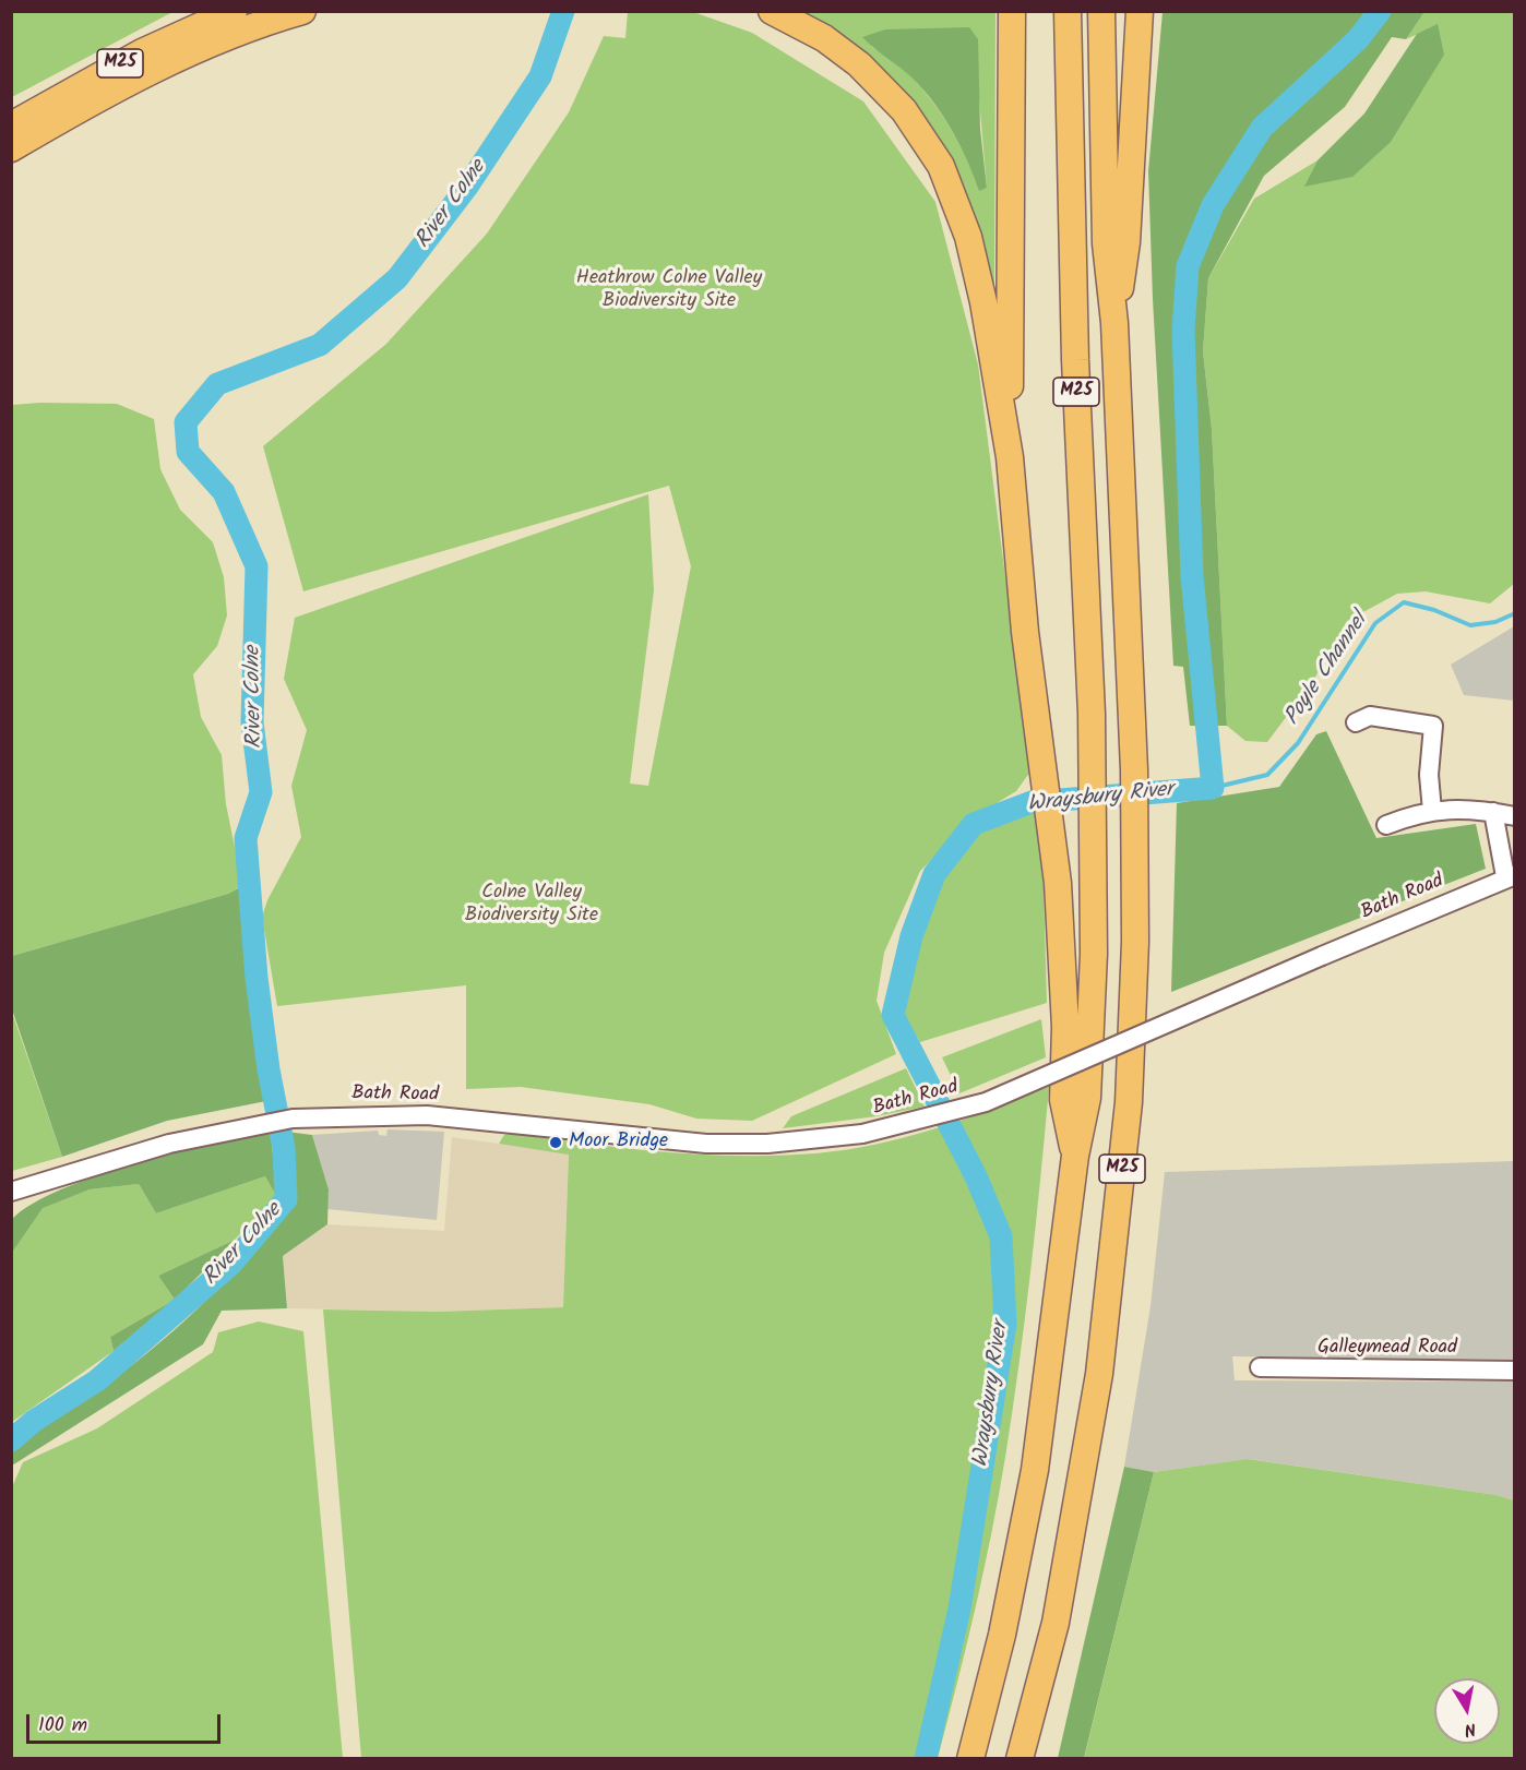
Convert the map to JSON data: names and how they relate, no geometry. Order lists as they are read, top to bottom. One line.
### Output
{"streets":{"highway":["M25"],"street":["Bath Road","Galleymead Road"]},"water":["River Colne","Poyle Channel","Wraysbury River"],"parks":["Heathrow Colne Valley Biodiversity Site","Colne Valley Biodiversity Site"],"places":["Moor Bridge"],"scale_bar":"100 m","north":"bottom"}
